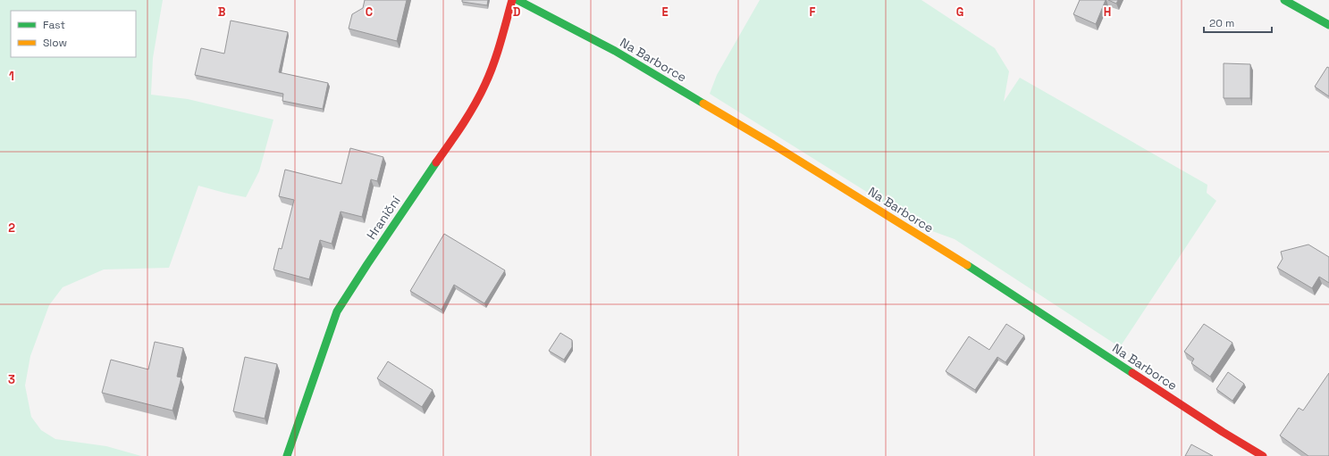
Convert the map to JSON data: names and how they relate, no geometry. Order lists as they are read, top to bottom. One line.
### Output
{"streets":{"street":["Na Barborce","Hraniční"]},"legend":["Fast","Slow"],"scale_bar":"20 m","grid":{"columns":["B","C","D","E","F","G","H"],"rows":["1","2","3"]}}
